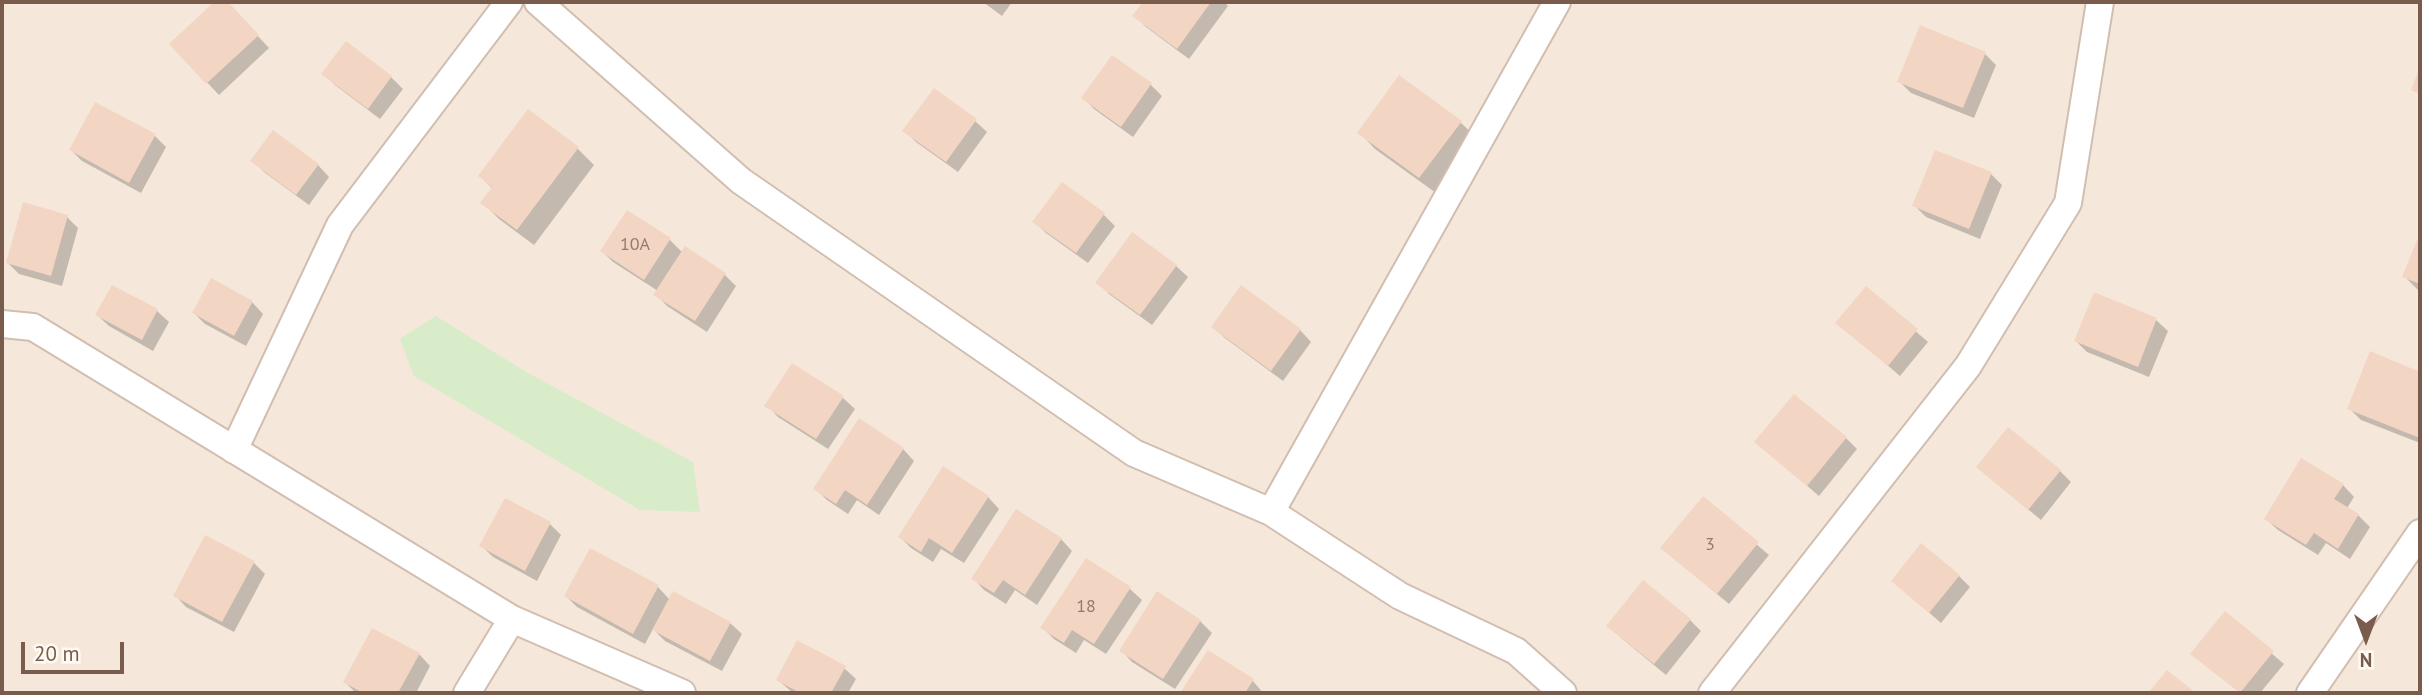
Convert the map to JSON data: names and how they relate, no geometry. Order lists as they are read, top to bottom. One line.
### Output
{"house_numbers":["10А","3","18"],"scale_bar":"20 m","north":"bottom"}
